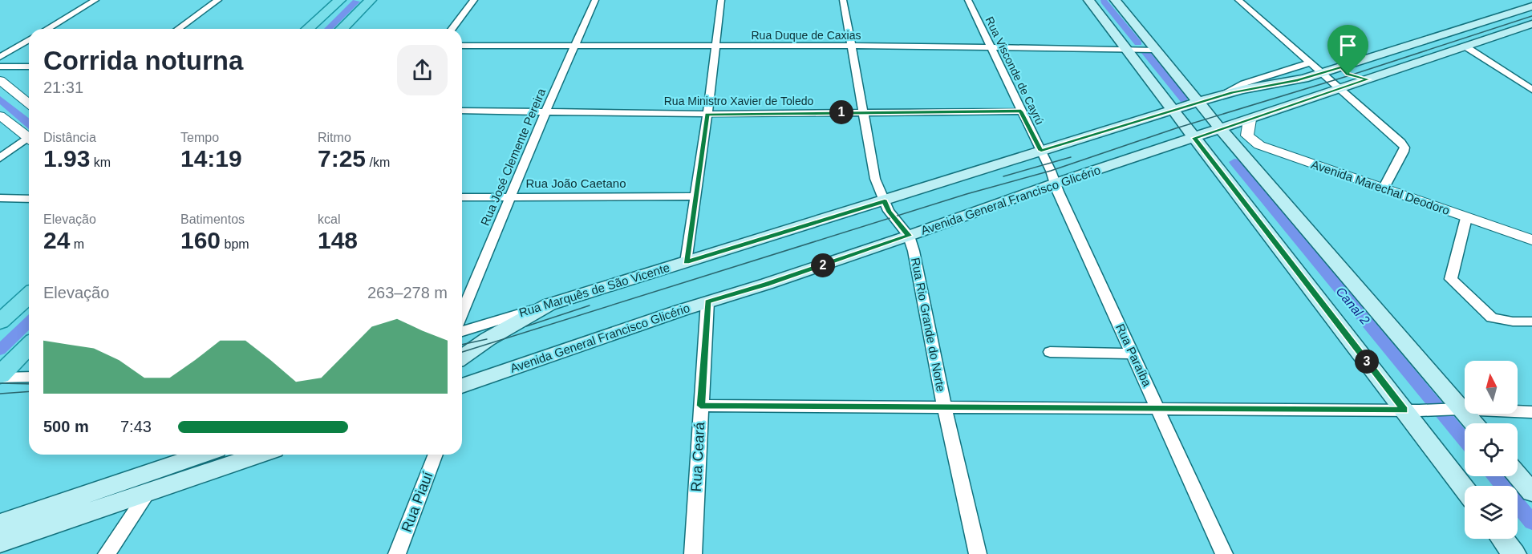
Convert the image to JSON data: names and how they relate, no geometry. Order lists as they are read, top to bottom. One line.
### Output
{"streets":{"main road":["Avenida General Francisco Glicério","Rua Marquês de São Vicente"],"street":["Rua Duque de Caxias","Rua Visconde de Cayrú","Rua Ministro Xavier de Toledo","Rua José Clemente Pereira","Rua João Caetano","Avenida Marechal Deodoro","Rua Rio Grande do Norte","Rua Paraíba","Rua Ceará","Rua Piauí"]},"crossings":[["Rua Duque de Caxias","Rua Visconde de Cayrú"],["Rua Duque de Caxias","Rua José Clemente Pereira"],["Rua Visconde de Cayrú","Rua Ministro Xavier de Toledo"],["Rua Visconde de Cayrú","Avenida General Francisco Glicério"],["Rua Visconde de Cayrú","Rua Marquês de São Vicente"],["Rua Visconde de Cayrú","Rua Paraíba"],["Rua Ministro Xavier de Toledo","Rua José Clemente Pereira"],["Rua José Clemente Pereira","Rua João Caetano"],["Avenida Marechal Deodoro","Avenida General Francisco Glicério"],["Avenida General Francisco Glicério","Rua Rio Grande do Norte"],["Avenida General Francisco Glicério","Rua Paraíba"],["Avenida General Francisco Glicério","Rua Ceará"]],"water":["Canal 2"],"north":"top","page":{"heading":["Corrida noturna","21:31"],"pins":["1","2","3"],"stats":[["Distância","1.93 km"],["Tempo","14:19"],["Ritmo","7:25 /km"],["Elevação","24 m"],["Batimentos","160 bpm"],["kcal","148"]],"chart":["Elevação","263–278 m"],"list":[{"name":"500 m","note":"7:43"}]}}
